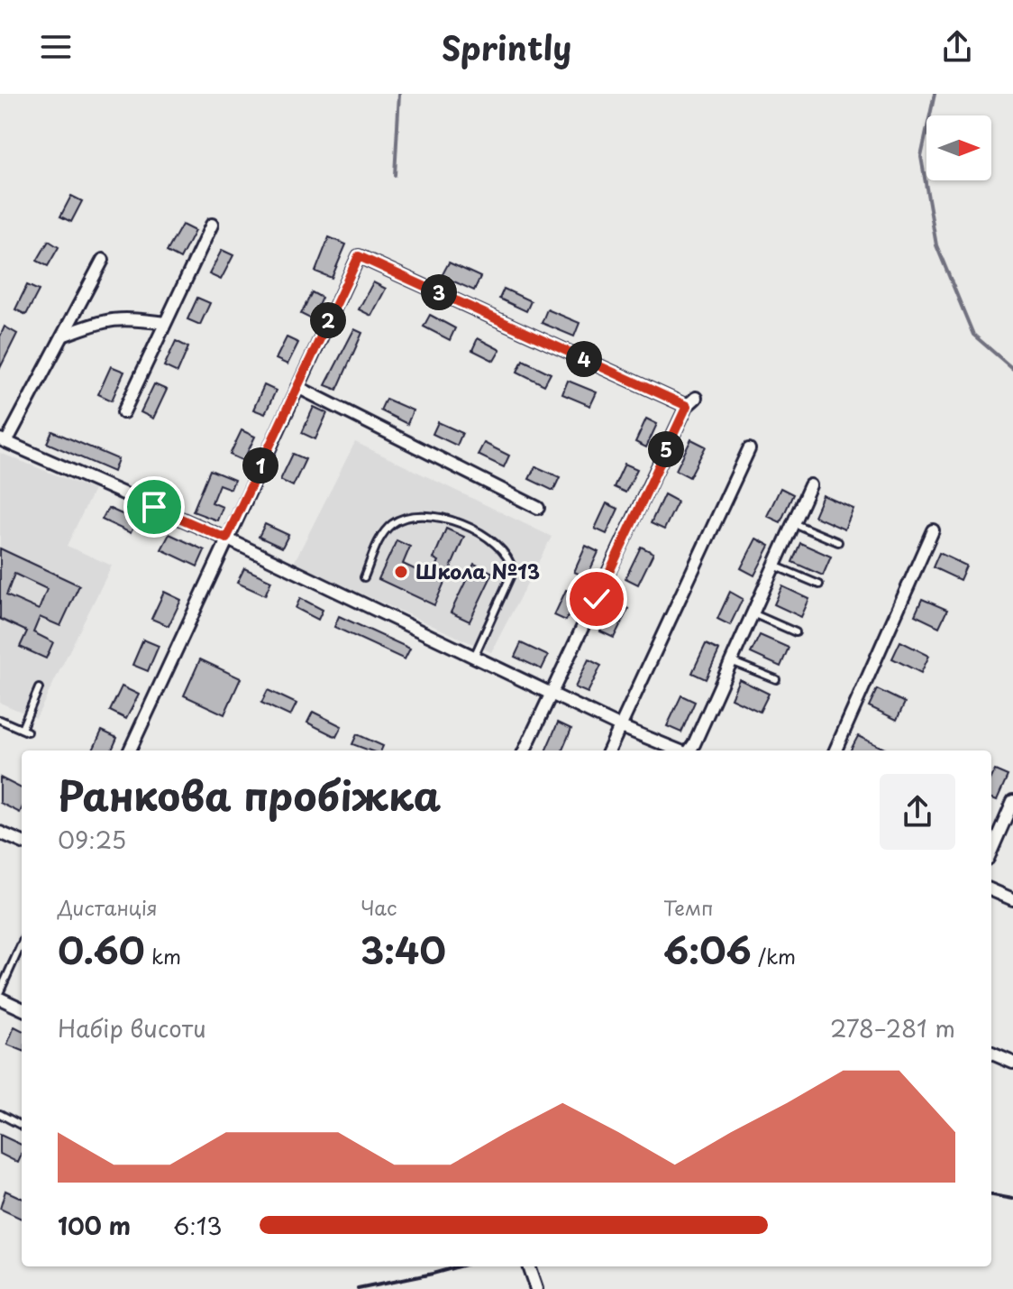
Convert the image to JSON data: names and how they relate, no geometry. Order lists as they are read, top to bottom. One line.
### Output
{"places":["Школа №13"],"north":"right","page":{"header":"Sprintly","pins":["3","2","4","5","1"],"heading":["Ранкова пробіжка","09:25"],"stats":[["Дистанція","0.60 km"],["Час","3:40"],["Темп","6:06 /km"]],"chart":["Набір висоти","278–281 m"],"list":[{"name":"100 m","note":"6:13"}]}}
